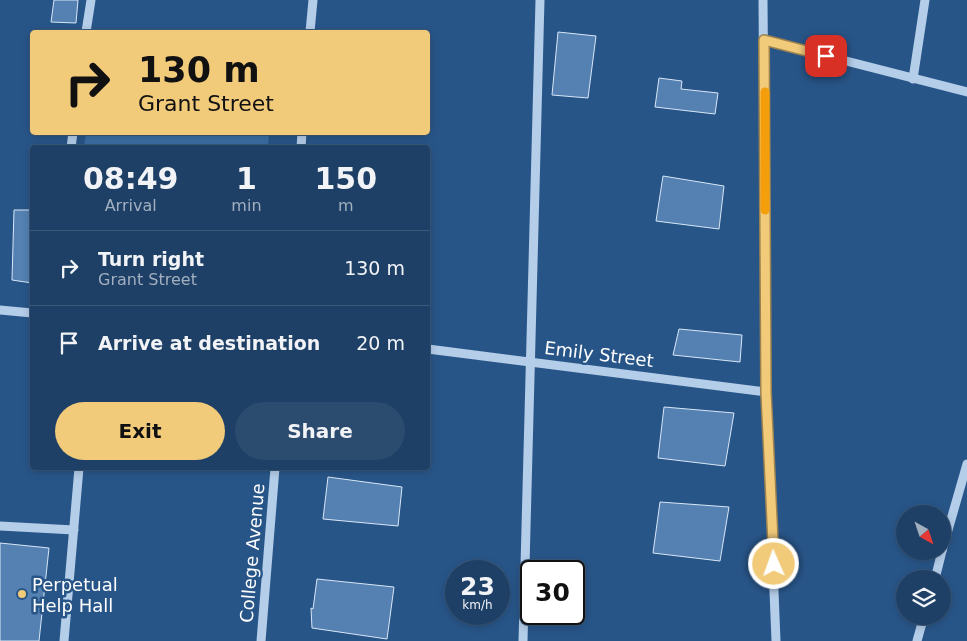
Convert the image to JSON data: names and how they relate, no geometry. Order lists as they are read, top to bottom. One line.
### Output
{"streets":{"street":["Emily Street","College Avenue"]},"places":["Perpetual Help Hall"],"north":"bottom right","page":{"turn":["130 m","Grant Street"],"eta":["08:49","Arrival","1","min","150","m"],"list":[{"name":"Turn right","note":"Grant Street","value":"130 m"},{"name":"Arrive at destination","value":"20 m"}],"buttons":["Exit","Share"],"speed":"23 km/h","limit":"30"}}
